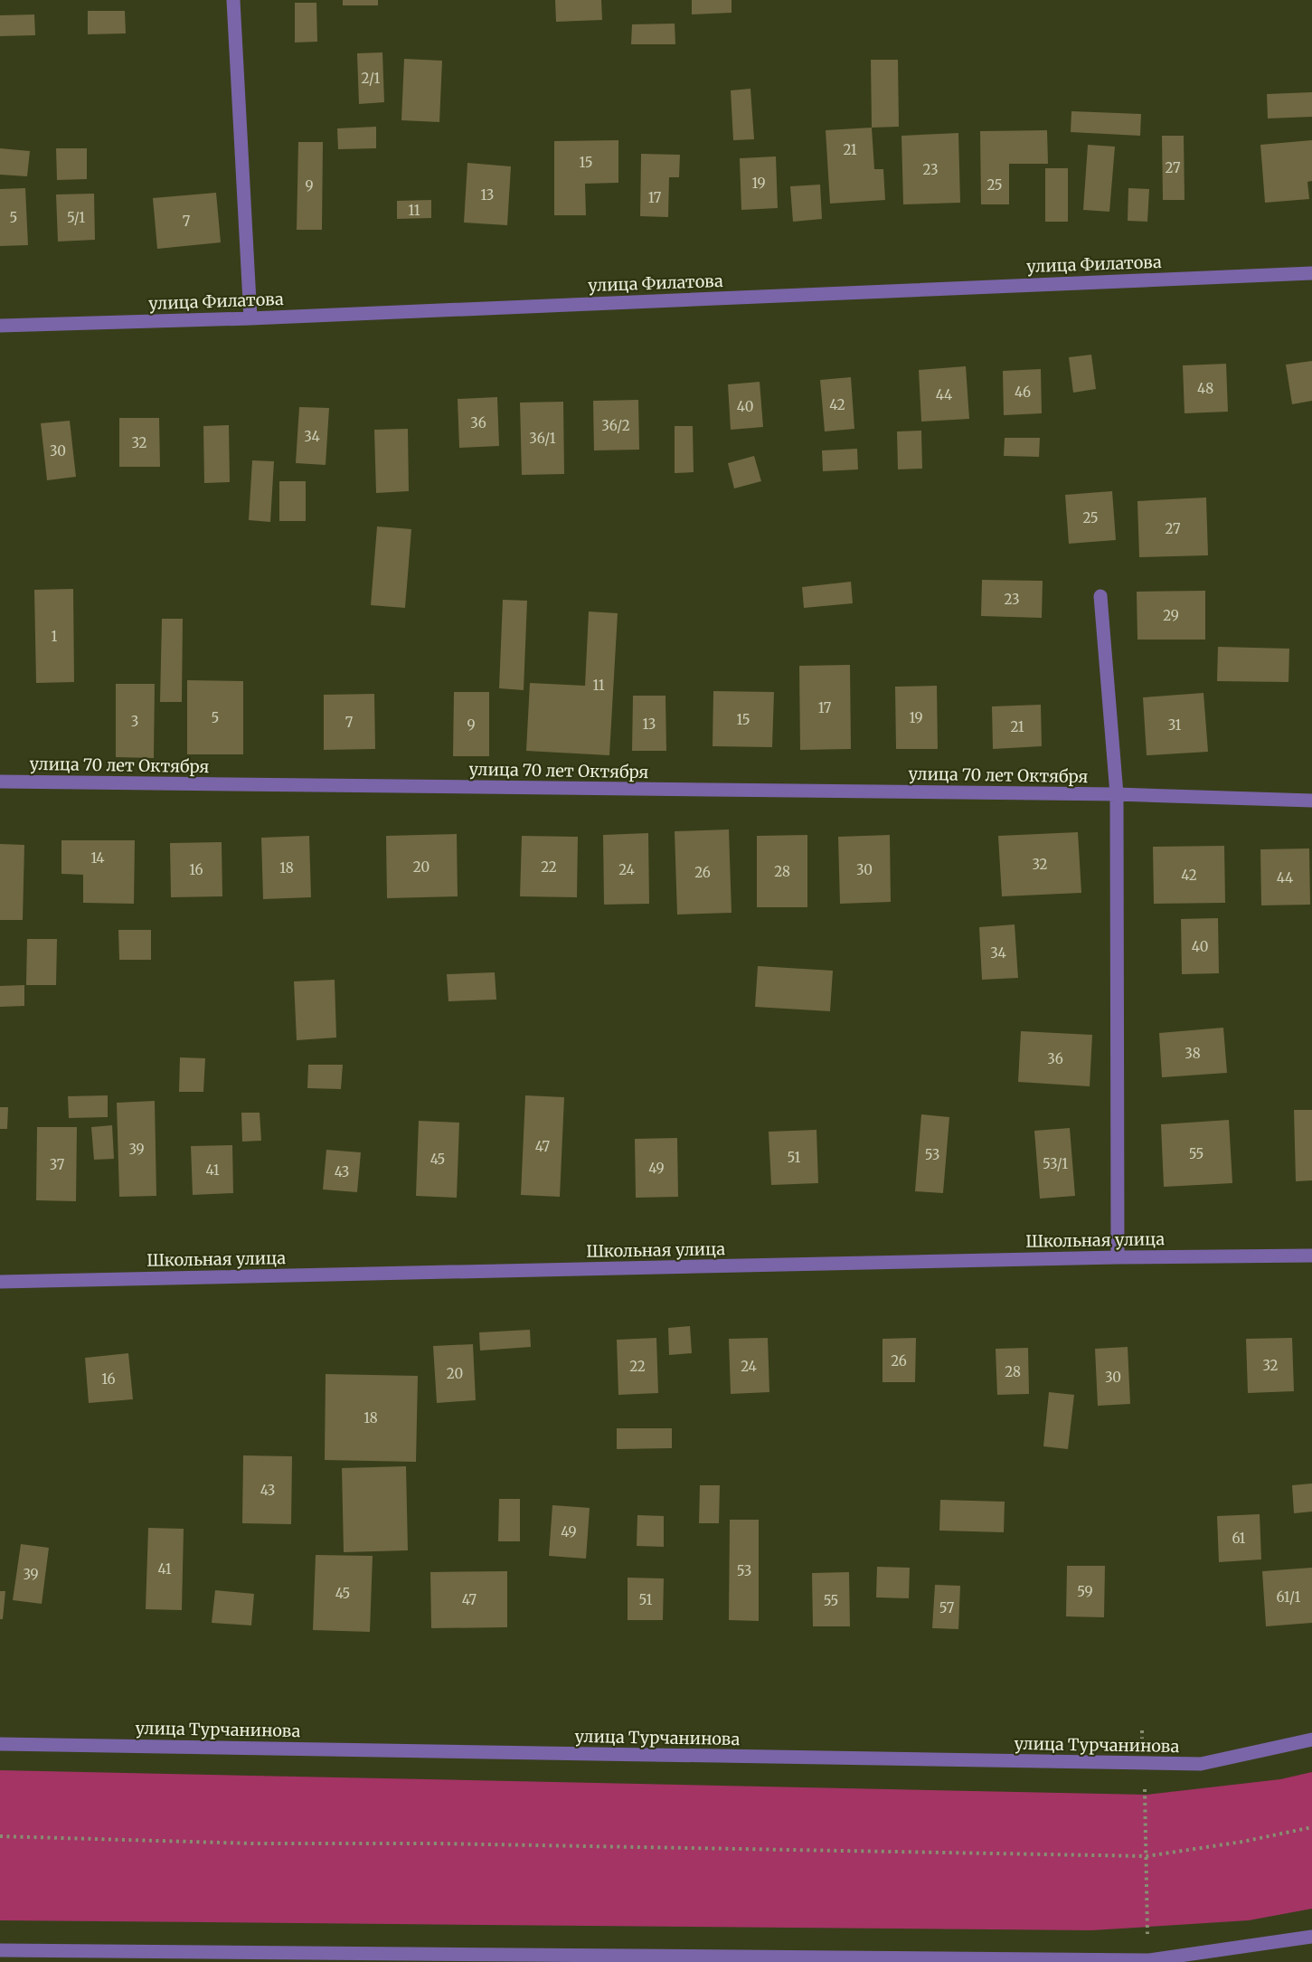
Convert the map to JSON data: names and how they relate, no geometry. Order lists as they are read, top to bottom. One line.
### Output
{"streets":{"street":["улица Филатова","улица 70 лет Октября","Школьная улица","улица Турчанинова"]},"house_numbers":["2/1","21","15","27","23","19","25","9","13","17","11","5","5/1","7","48","46","44","42","40","36","36/2","34","36/1","32","30","25","27","23","29","1","11","17","5","19","15","3","7","13","9","31","21","14","32","20","22","18","16","24","30","28","26","42","44","40","34","38","36","47","39","55","53","51","45","53/1","37","49","41","43","26","32","22","24","28","20","30","16","18","43","49","61","41","53","39","59","45","61/1","47","51","55","57"]}
